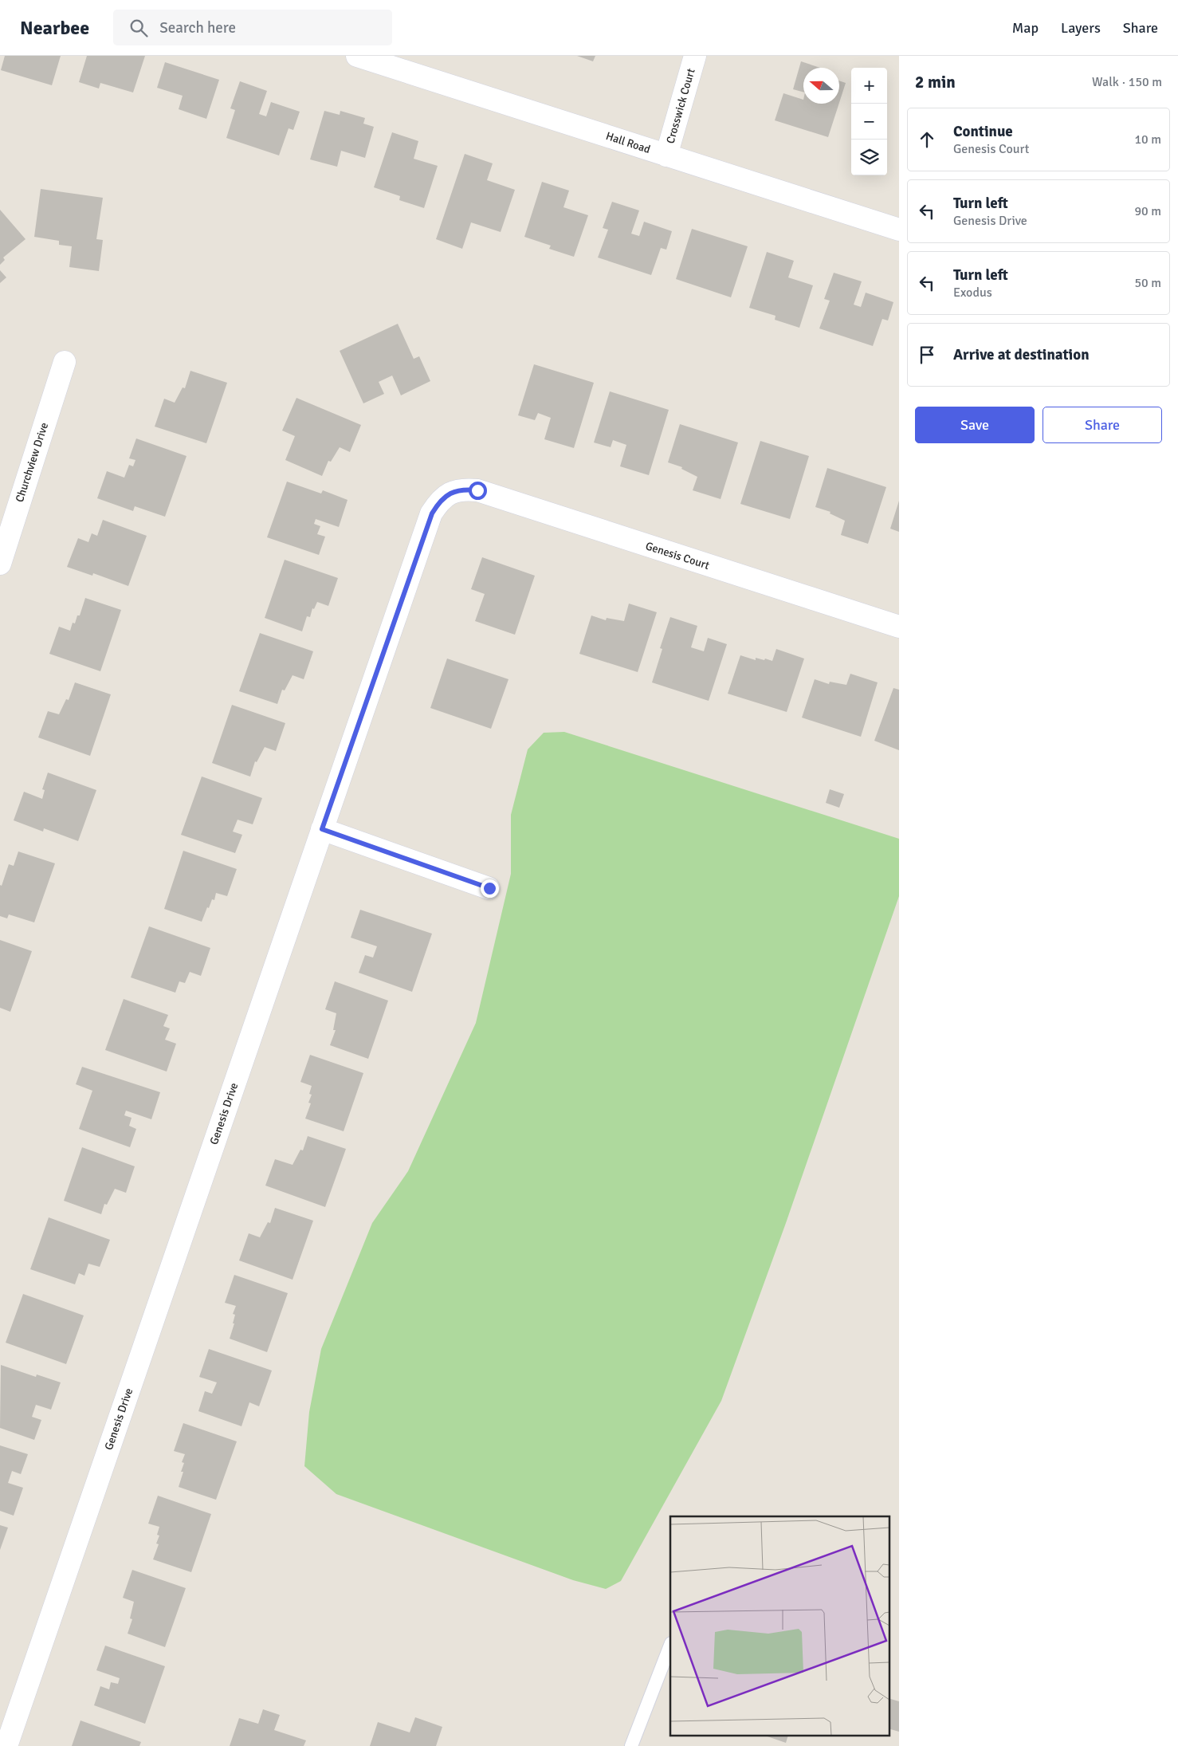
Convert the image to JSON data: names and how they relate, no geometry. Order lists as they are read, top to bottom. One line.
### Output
{"streets":{"street":["Crosswick Court","Hall Road","Churchview Drive","Genesis Court","Genesis Drive"]},"crossings":[["Crosswick Court","Hall Road"],["Genesis Court","Genesis Drive"]],"north":"left","page":{"header":"Nearbee","search":"Search here","nav":["Map","Layers","Share"],"heading":["2 min","Walk · 150 m"],"map_buttons":["+","−"],"list":[["Continue","Genesis Court","10 m"],["Turn left","Genesis Drive","90 m"],["Turn left","Exodus","50 m"],"Arrive at destination"],"buttons":["Save","Share"]}}
